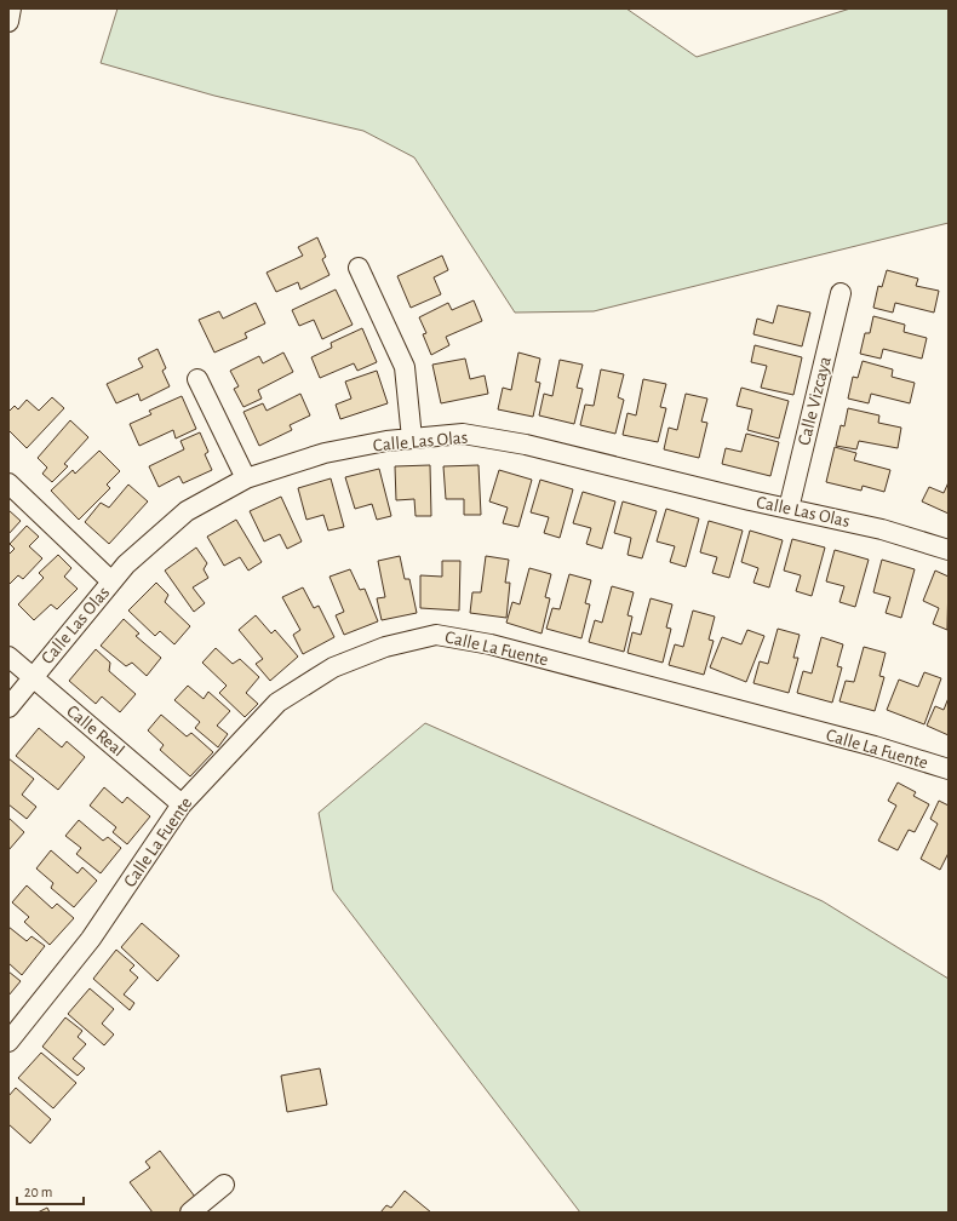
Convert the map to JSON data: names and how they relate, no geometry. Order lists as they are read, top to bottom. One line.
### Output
{"streets":{"street":["Calle Vizcaya","Calle Las Olas","Calle La Fuente","Calle Real"]},"crossings":[["Calle Vizcaya","Calle Las Olas"],["Calle Las Olas","Calle Real"],["Calle La Fuente","Calle Real"]],"scale_bar":"20 m"}
